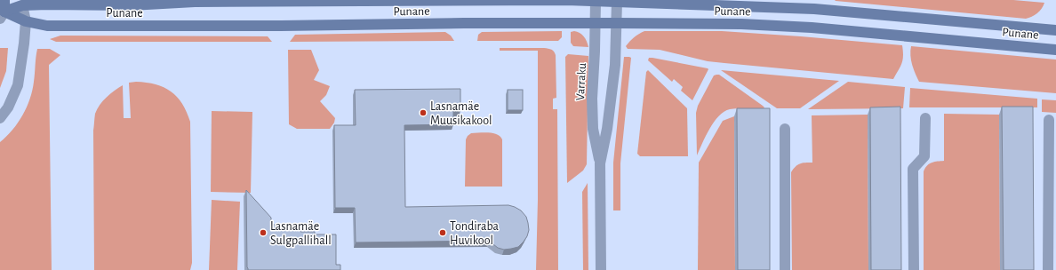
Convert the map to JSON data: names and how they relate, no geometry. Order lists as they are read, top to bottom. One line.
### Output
{"streets":{"main road":["Punane"],"street":["Varraku"]},"crossings":[["Punane","Varraku"]],"places":["Lasnamäe Muusikakool","Lasnamäe Sulgpallihall","Tondiraba Huvikool"]}
